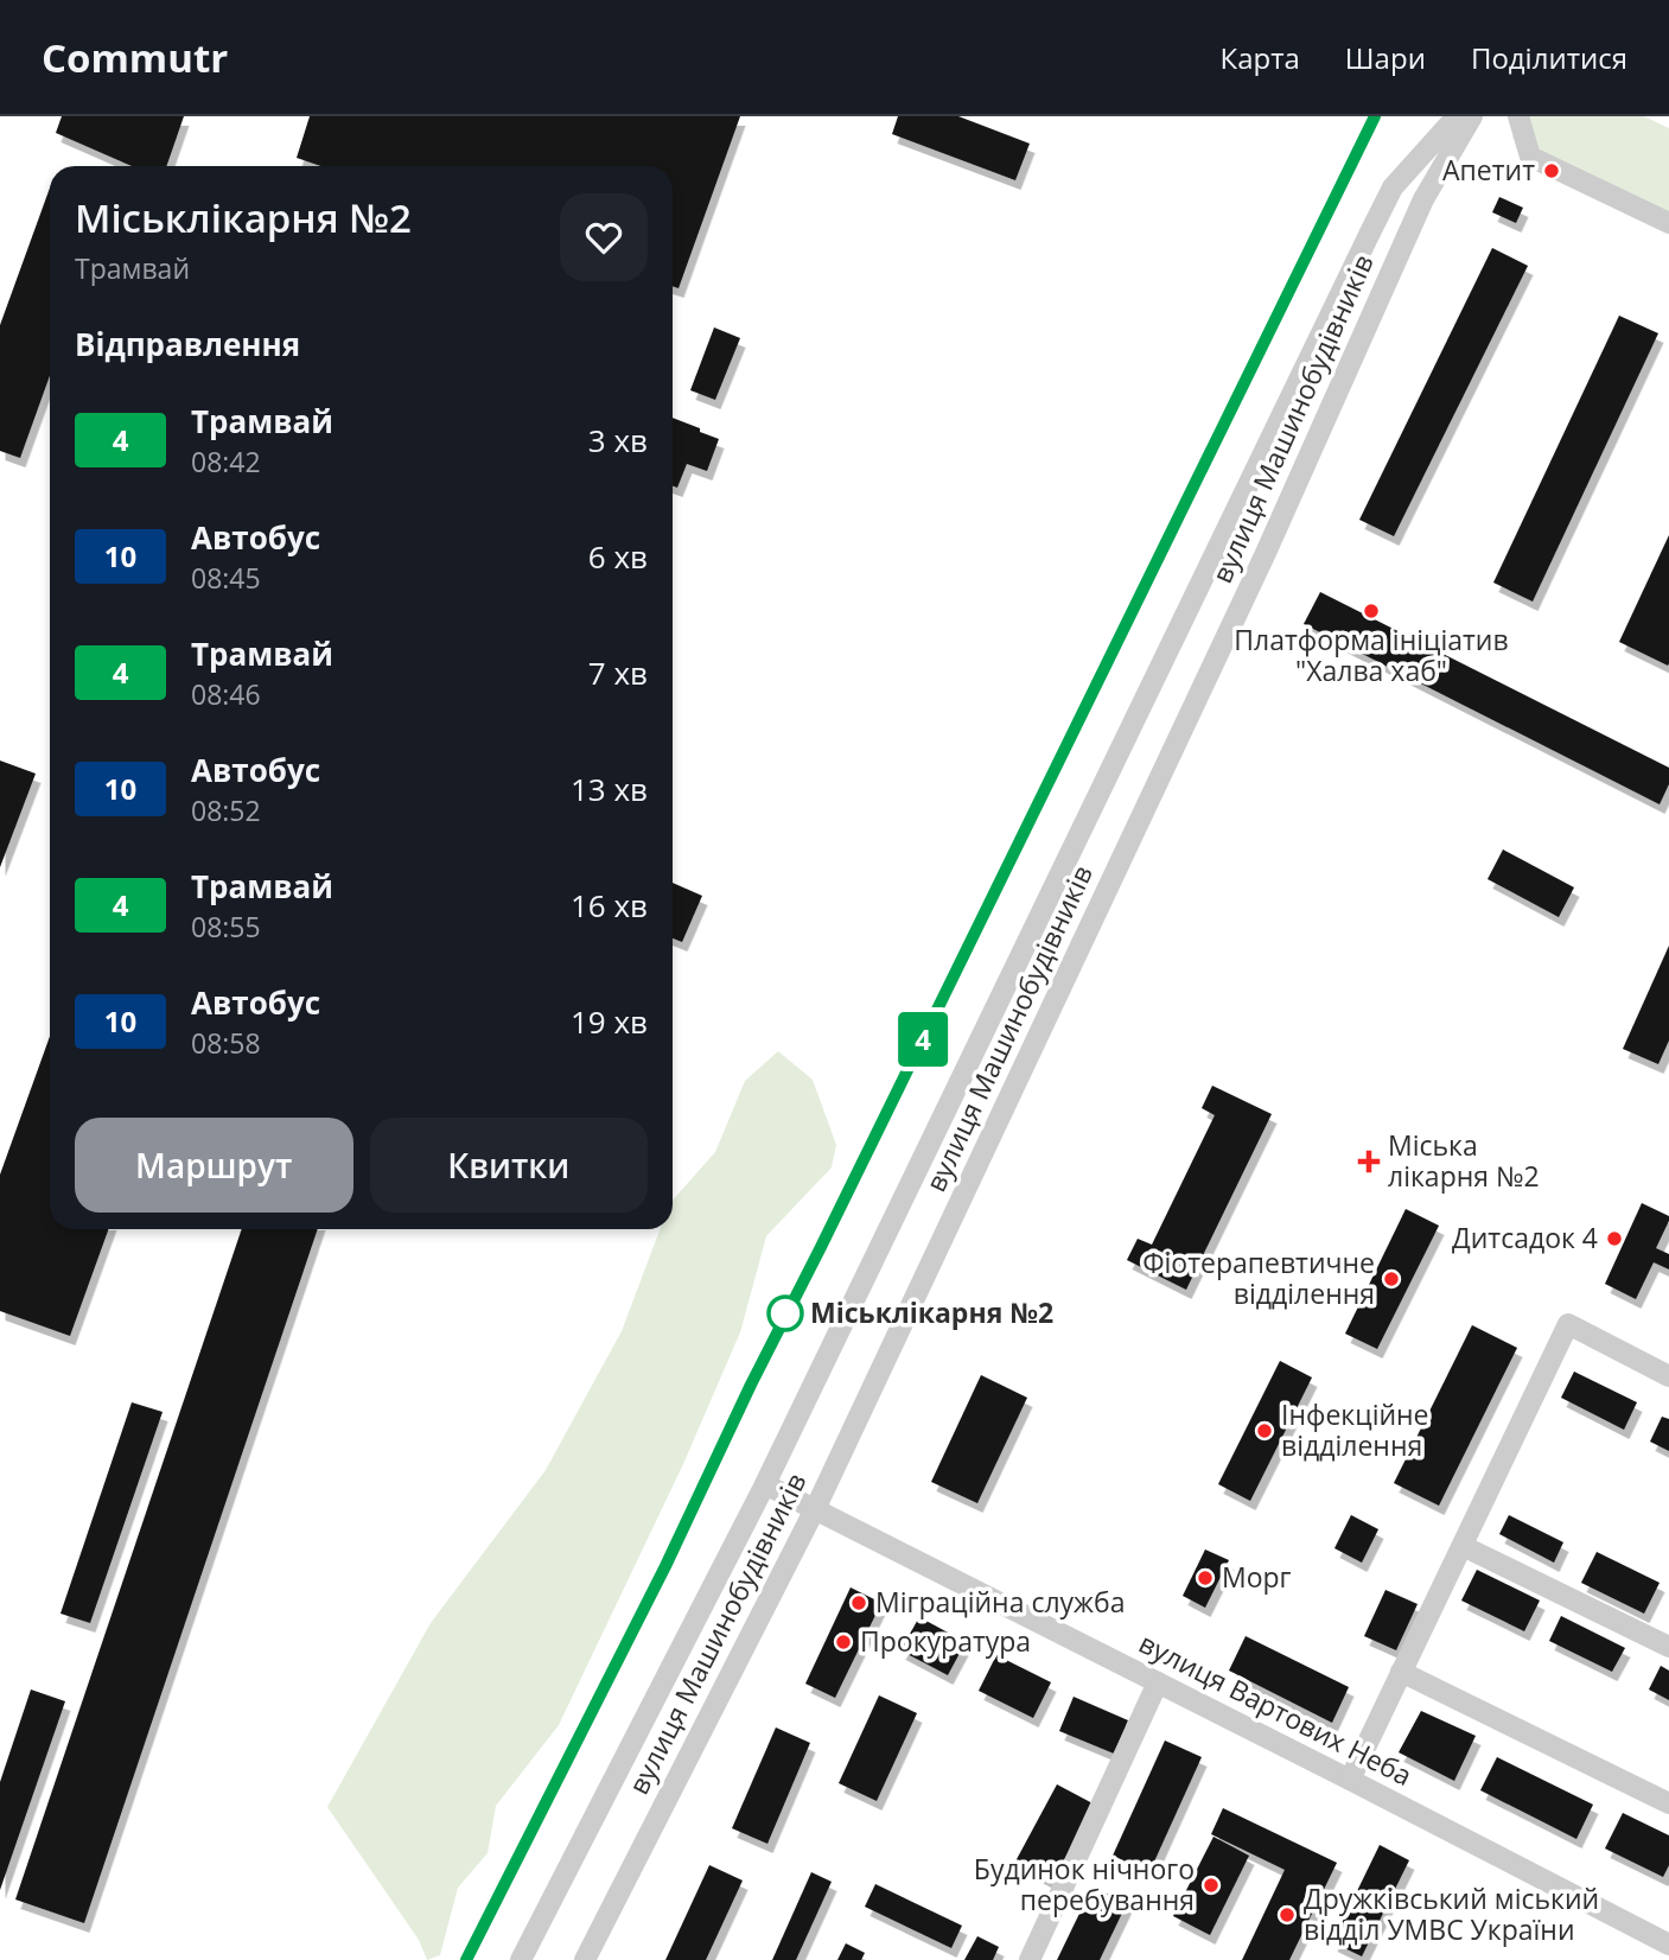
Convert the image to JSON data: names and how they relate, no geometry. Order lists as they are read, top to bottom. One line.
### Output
{"streets":{"street":["вулиця Машинобудівників","вулиця Вартових Неба"]},"crossings":[["вулиця Машинобудівників","вулиця Вартових Неба"]],"places":{"other":["Апетит","Платформа ініціатив \"Халва хаб\"","Дитсадок 4","Фіотерапевтичне відділення","Міськлікарня №2","Інфекційне відділення","Морг","Міграційна служба","Прокуратура","Будинок нічного перебування","Дружківський міський відділ УМВС України"],"health":["Міська лікарня №2"]},"lines":["tram line 4"],"page":{"header":"Commutr","nav":["Карта","Шари","Поділитися"],"on_map":"4","heading":[["Міськлікарня №2","Трамвай"],"Відправлення"],"list":[{"mark":"4","name":"Трамвай","note":"08:42","value":"3 хв"},{"mark":"10","name":"Автобус","note":"08:45","value":"6 хв"},{"mark":"4","name":"Трамвай","note":"08:46","value":"7 хв"},{"mark":"10","name":"Автобус","note":"08:52","value":"13 хв"},{"mark":"4","name":"Трамвай","note":"08:55","value":"16 хв"},{"mark":"10","name":"Автобус","note":"08:58","value":"19 хв"}],"buttons":["Маршрут","Квитки"]}}
